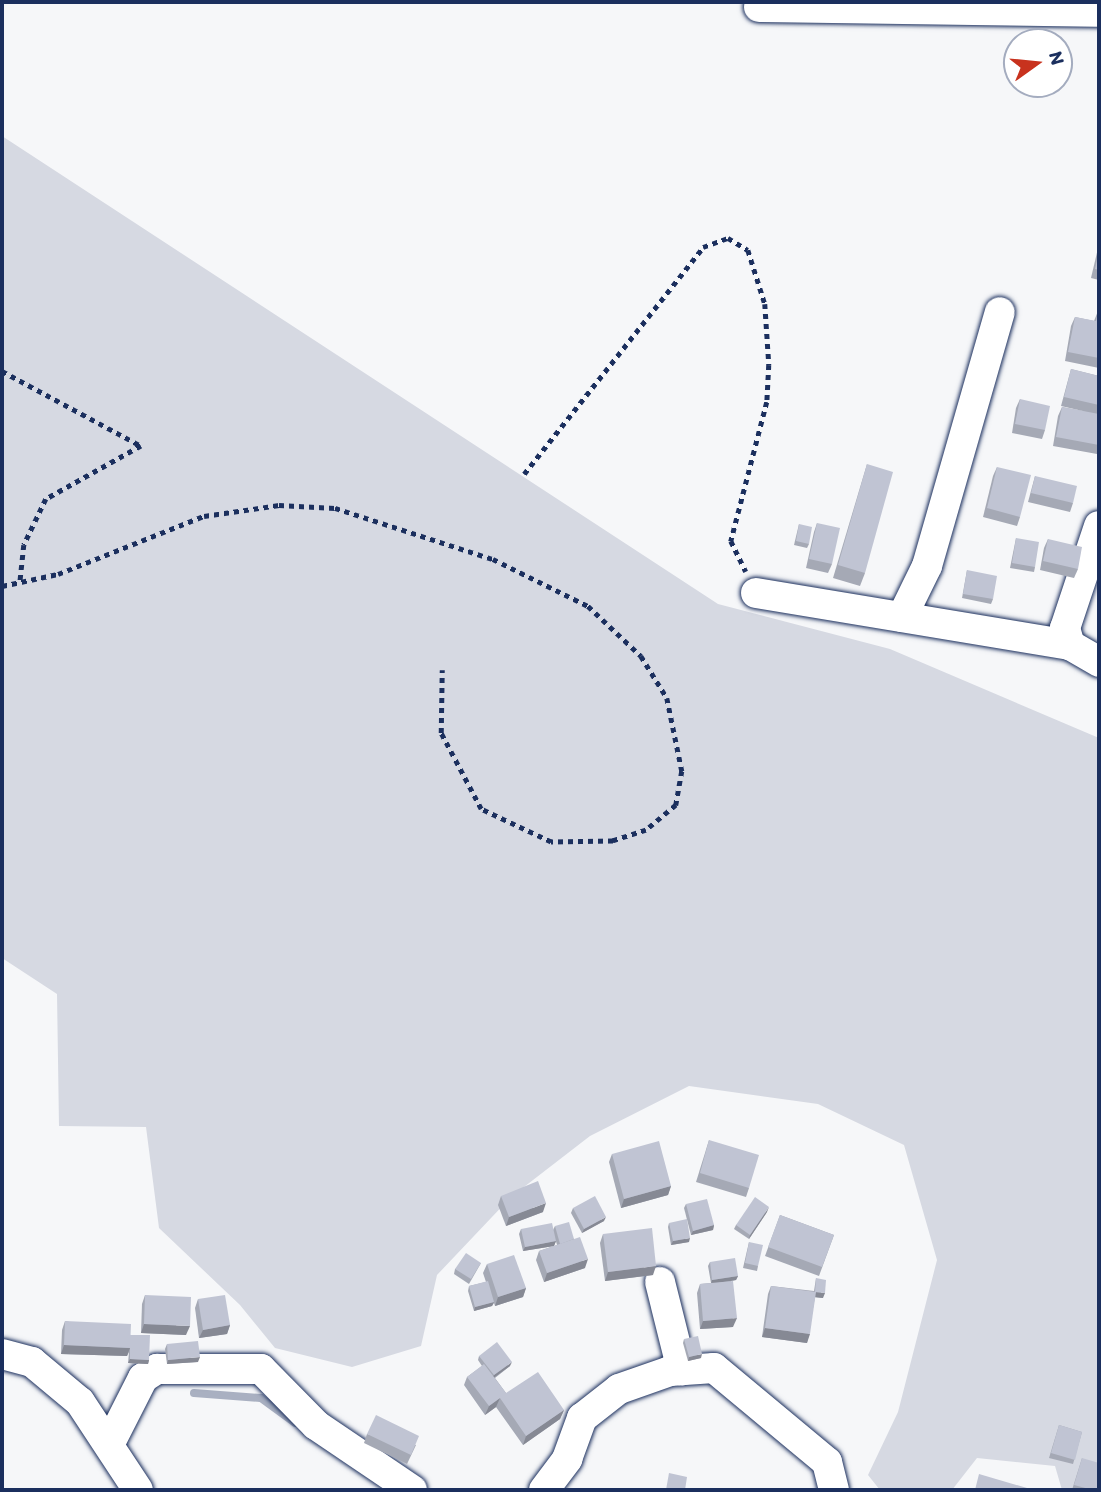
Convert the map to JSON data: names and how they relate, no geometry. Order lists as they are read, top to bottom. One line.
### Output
{"north":"right"}
